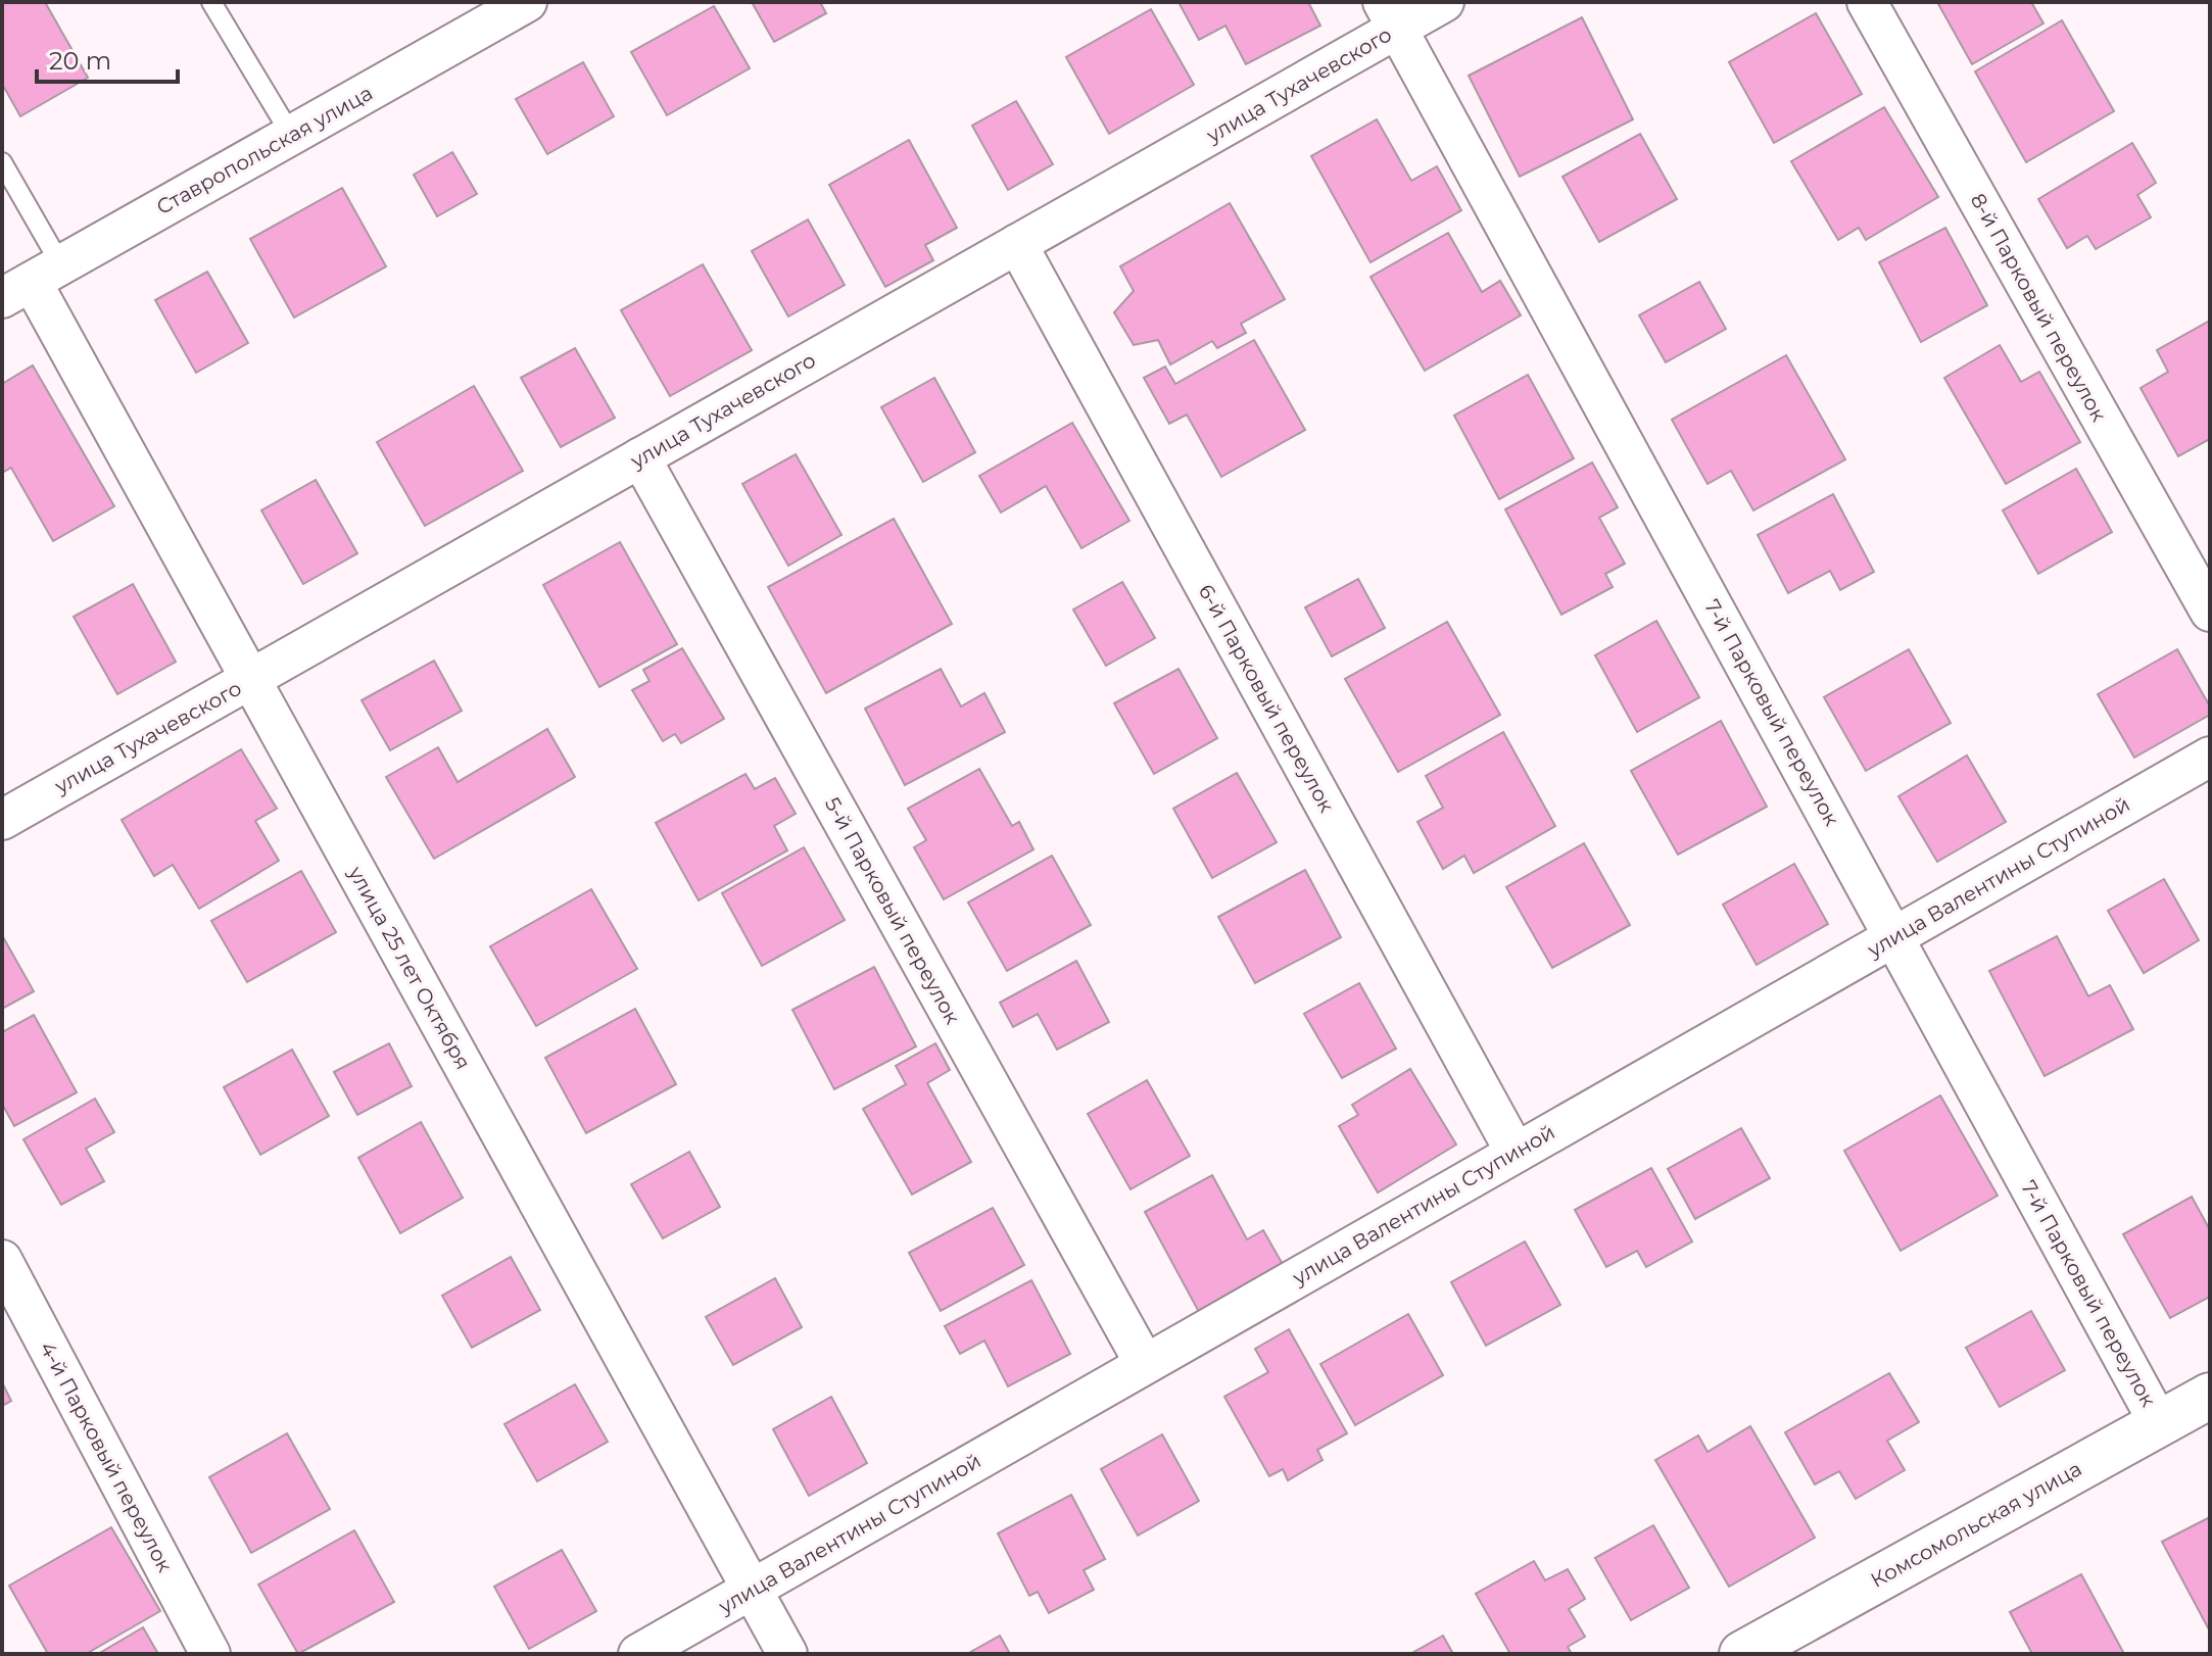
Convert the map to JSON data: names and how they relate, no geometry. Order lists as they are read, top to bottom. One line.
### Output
{"streets":{"main road":["Комсомольская улица"],"street":["улица Тухачевского","Ставропольская улица","8-й Парковый переулок","6-й Парковый переулок","7-й Парковый переулок","улица Валентины Ступиной","5-й Парковый переулок","улица 25 лет Октября","4-й Парковый переулок"]},"crossings":[["улица Тухачевского","6-й Парковый переулок"],["улица Тухачевского","7-й Парковый переулок"],["улица Тухачевского","5-й Парковый переулок"],["улица Тухачевского","улица 25 лет Октября"],["Ставропольская улица","улица 25 лет Октября"],["6-й Парковый переулок","улица Валентины Ступиной"],["7-й Парковый переулок","улица Валентины Ступиной"],["7-й Парковый переулок","Комсомольская улица"],["улица Валентины Ступиной","5-й Парковый переулок"],["улица Валентины Ступиной","улица 25 лет Октября"]],"scale_bar":"20 m"}
